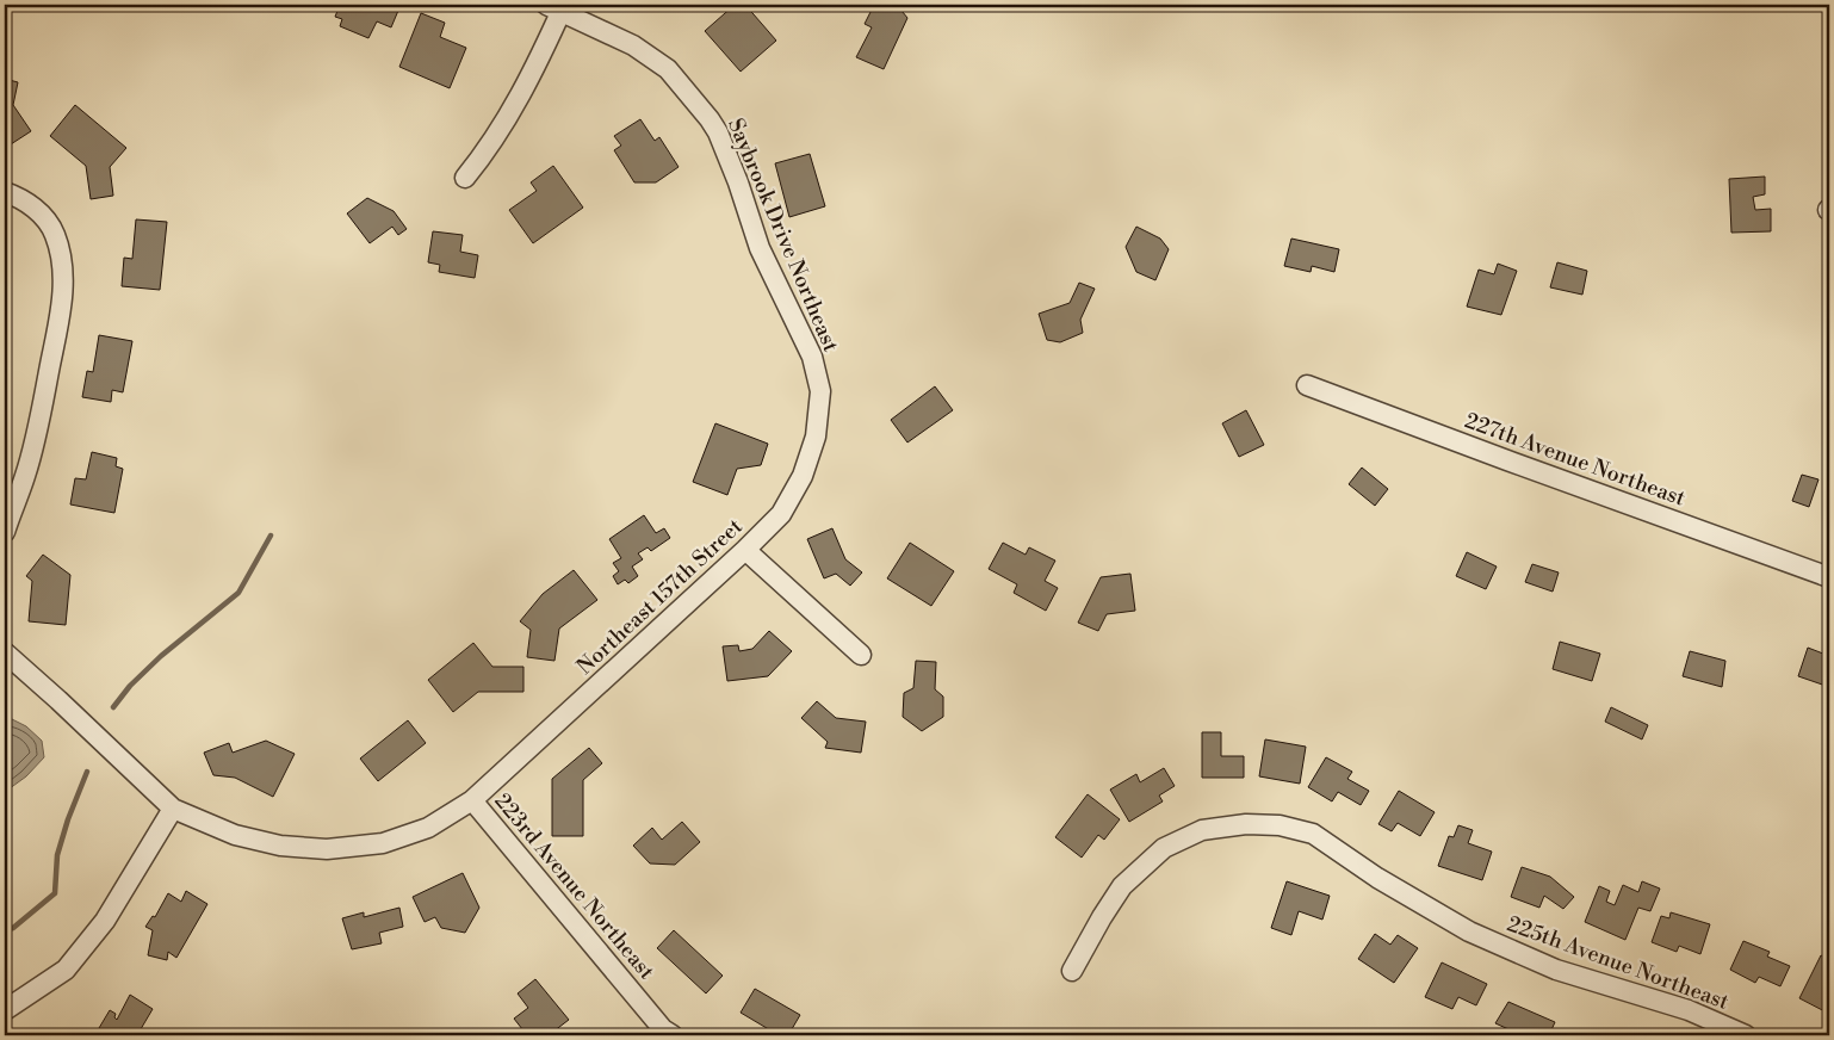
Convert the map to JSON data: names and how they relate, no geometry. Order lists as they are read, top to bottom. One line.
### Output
{"streets":{"street":["Saybrook Drive Northeast","227th Avenue Northeast","Northeast 157th Street","223rd Avenue Northeast","225th Avenue Northeast"]},"crossings":[["Saybrook Drive Northeast","Northeast 157th Street"],["Northeast 157th Street","223rd Avenue Northeast"]]}
